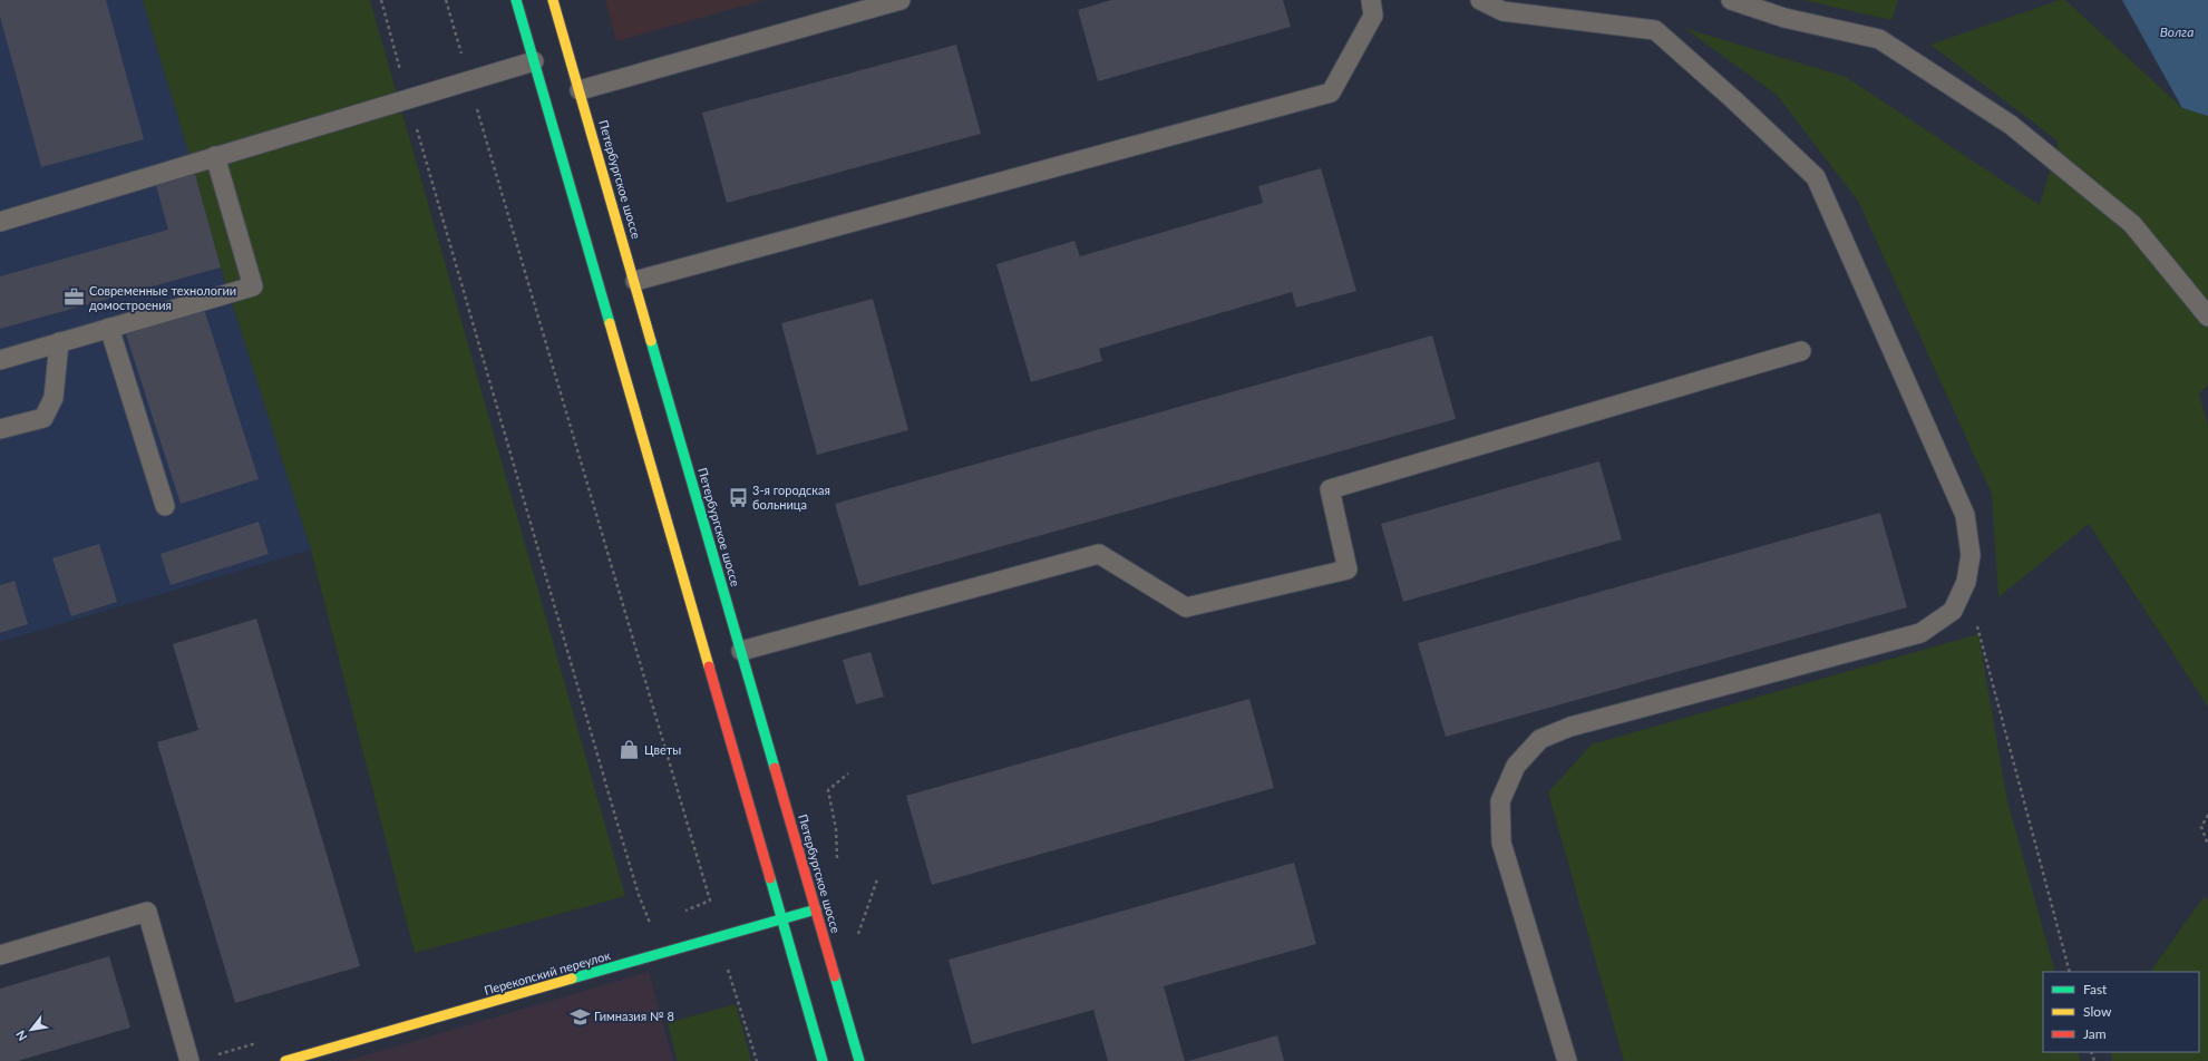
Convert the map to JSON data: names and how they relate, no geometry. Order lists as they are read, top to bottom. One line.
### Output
{"streets":{"main road":["Петербургское шоссе","Перекопский переулок"]},"crossings":[["Петербургское шоссе","Перекопский переулок"]],"water":["Волга"],"places":{"office":["Современные технологии домостроения"],"bus stop":["3-я городская больница"],"shop":["Цветы"],"school or university":["Гимназия № 8"]},"legend":["Fast","Slow","Jam"],"north":"bottom left"}
